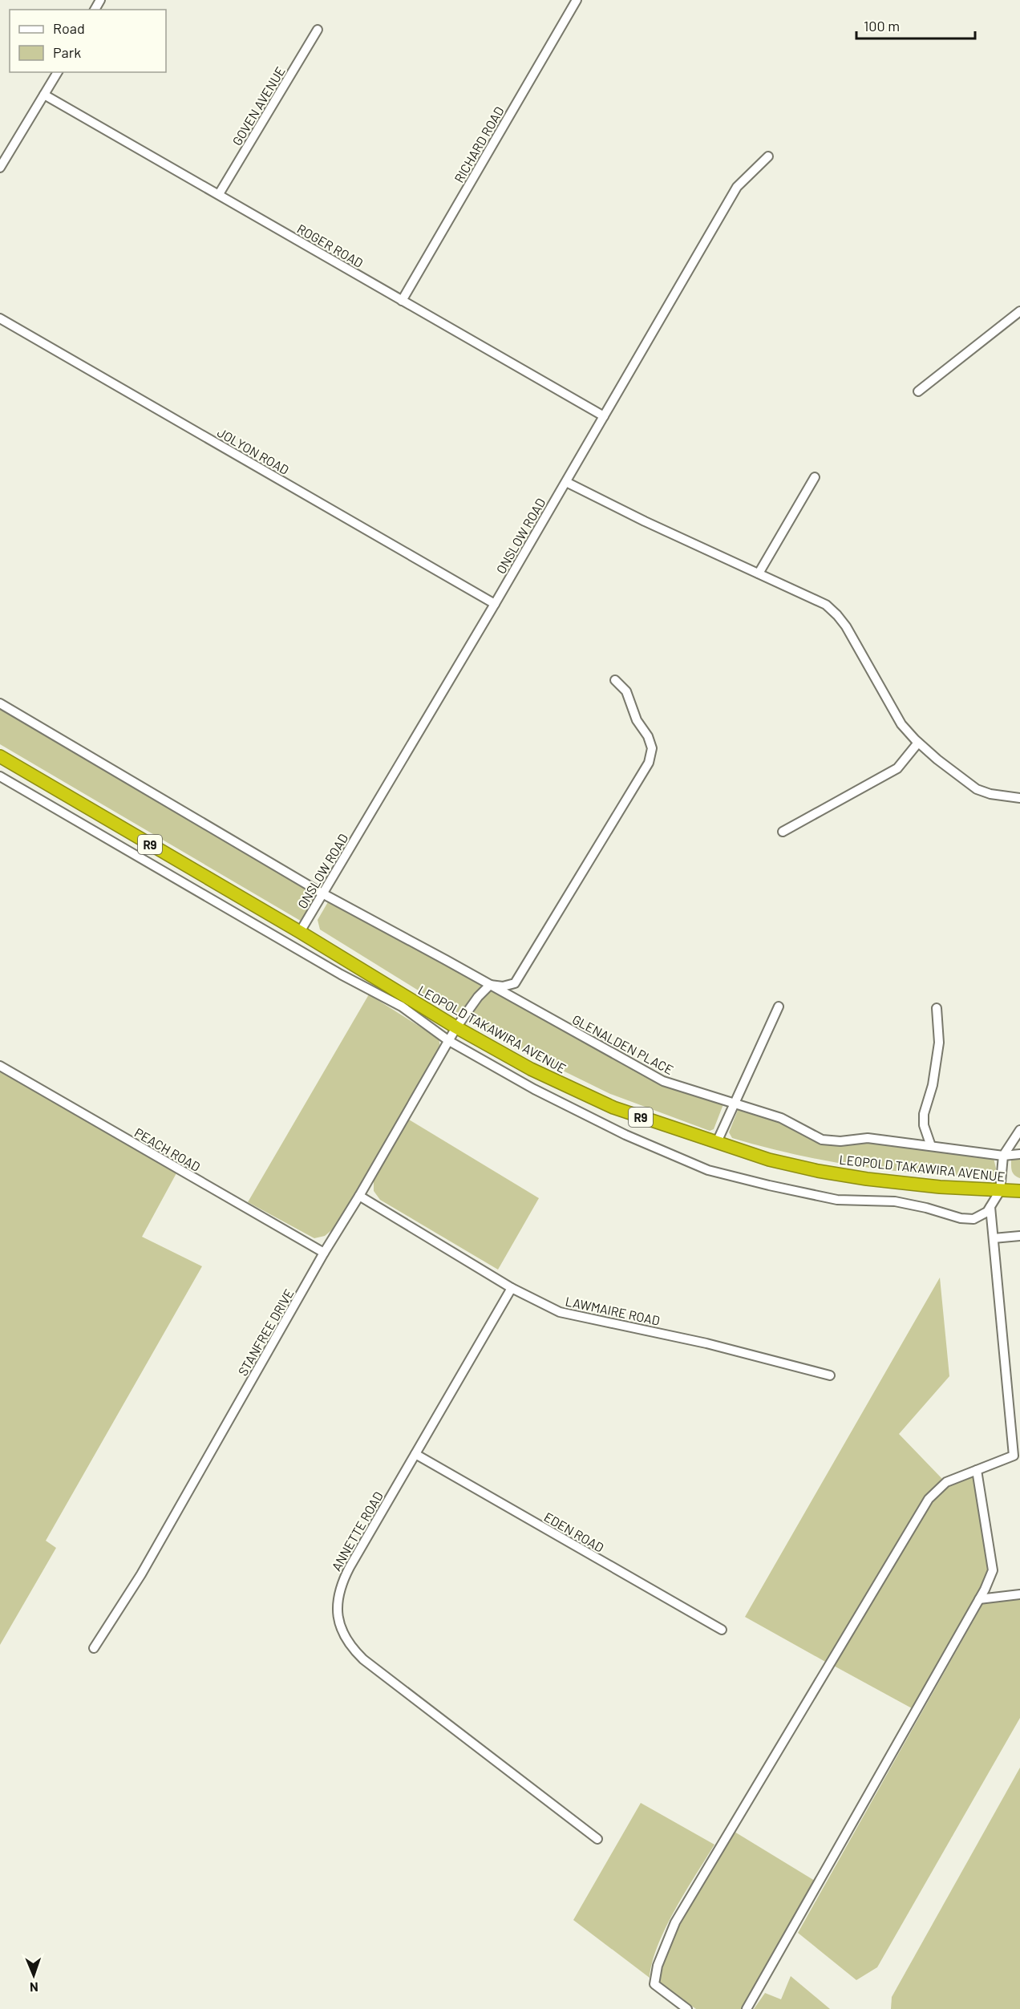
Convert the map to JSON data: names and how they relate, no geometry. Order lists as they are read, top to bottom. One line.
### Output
{"streets":{"highway":["R9","LEOPOLD TAKAWIRA AVENUE"],"street":["GOVEN AVENUE","RICHARD ROAD","ROGER ROAD","JOLYON ROAD","ONSLOW ROAD","GLENALDEN PLACE","PEACH ROAD","LAWMAIRE ROAD","STANFREE DRIVE","ANNETTE ROAD","EDEN ROAD"]},"crossings":[["GOVEN AVENUE","ROGER ROAD"],["RICHARD ROAD","ROGER ROAD"],["ROGER ROAD","ONSLOW ROAD"],["JOLYON ROAD","ONSLOW ROAD"],["ONSLOW ROAD","R9"],["ONSLOW ROAD","LEOPOLD TAKAWIRA AVENUE"],["ONSLOW ROAD","GLENALDEN PLACE"],["R9","LEOPOLD TAKAWIRA AVENUE"],["LEOPOLD TAKAWIRA AVENUE","STANFREE DRIVE"],["GLENALDEN PLACE","STANFREE DRIVE"],["PEACH ROAD","STANFREE DRIVE"],["LAWMAIRE ROAD","STANFREE DRIVE"],["LAWMAIRE ROAD","ANNETTE ROAD"],["ANNETTE ROAD","EDEN ROAD"]],"legend":["Road","Park"],"scale_bar":"100 m","north":"bottom"}
